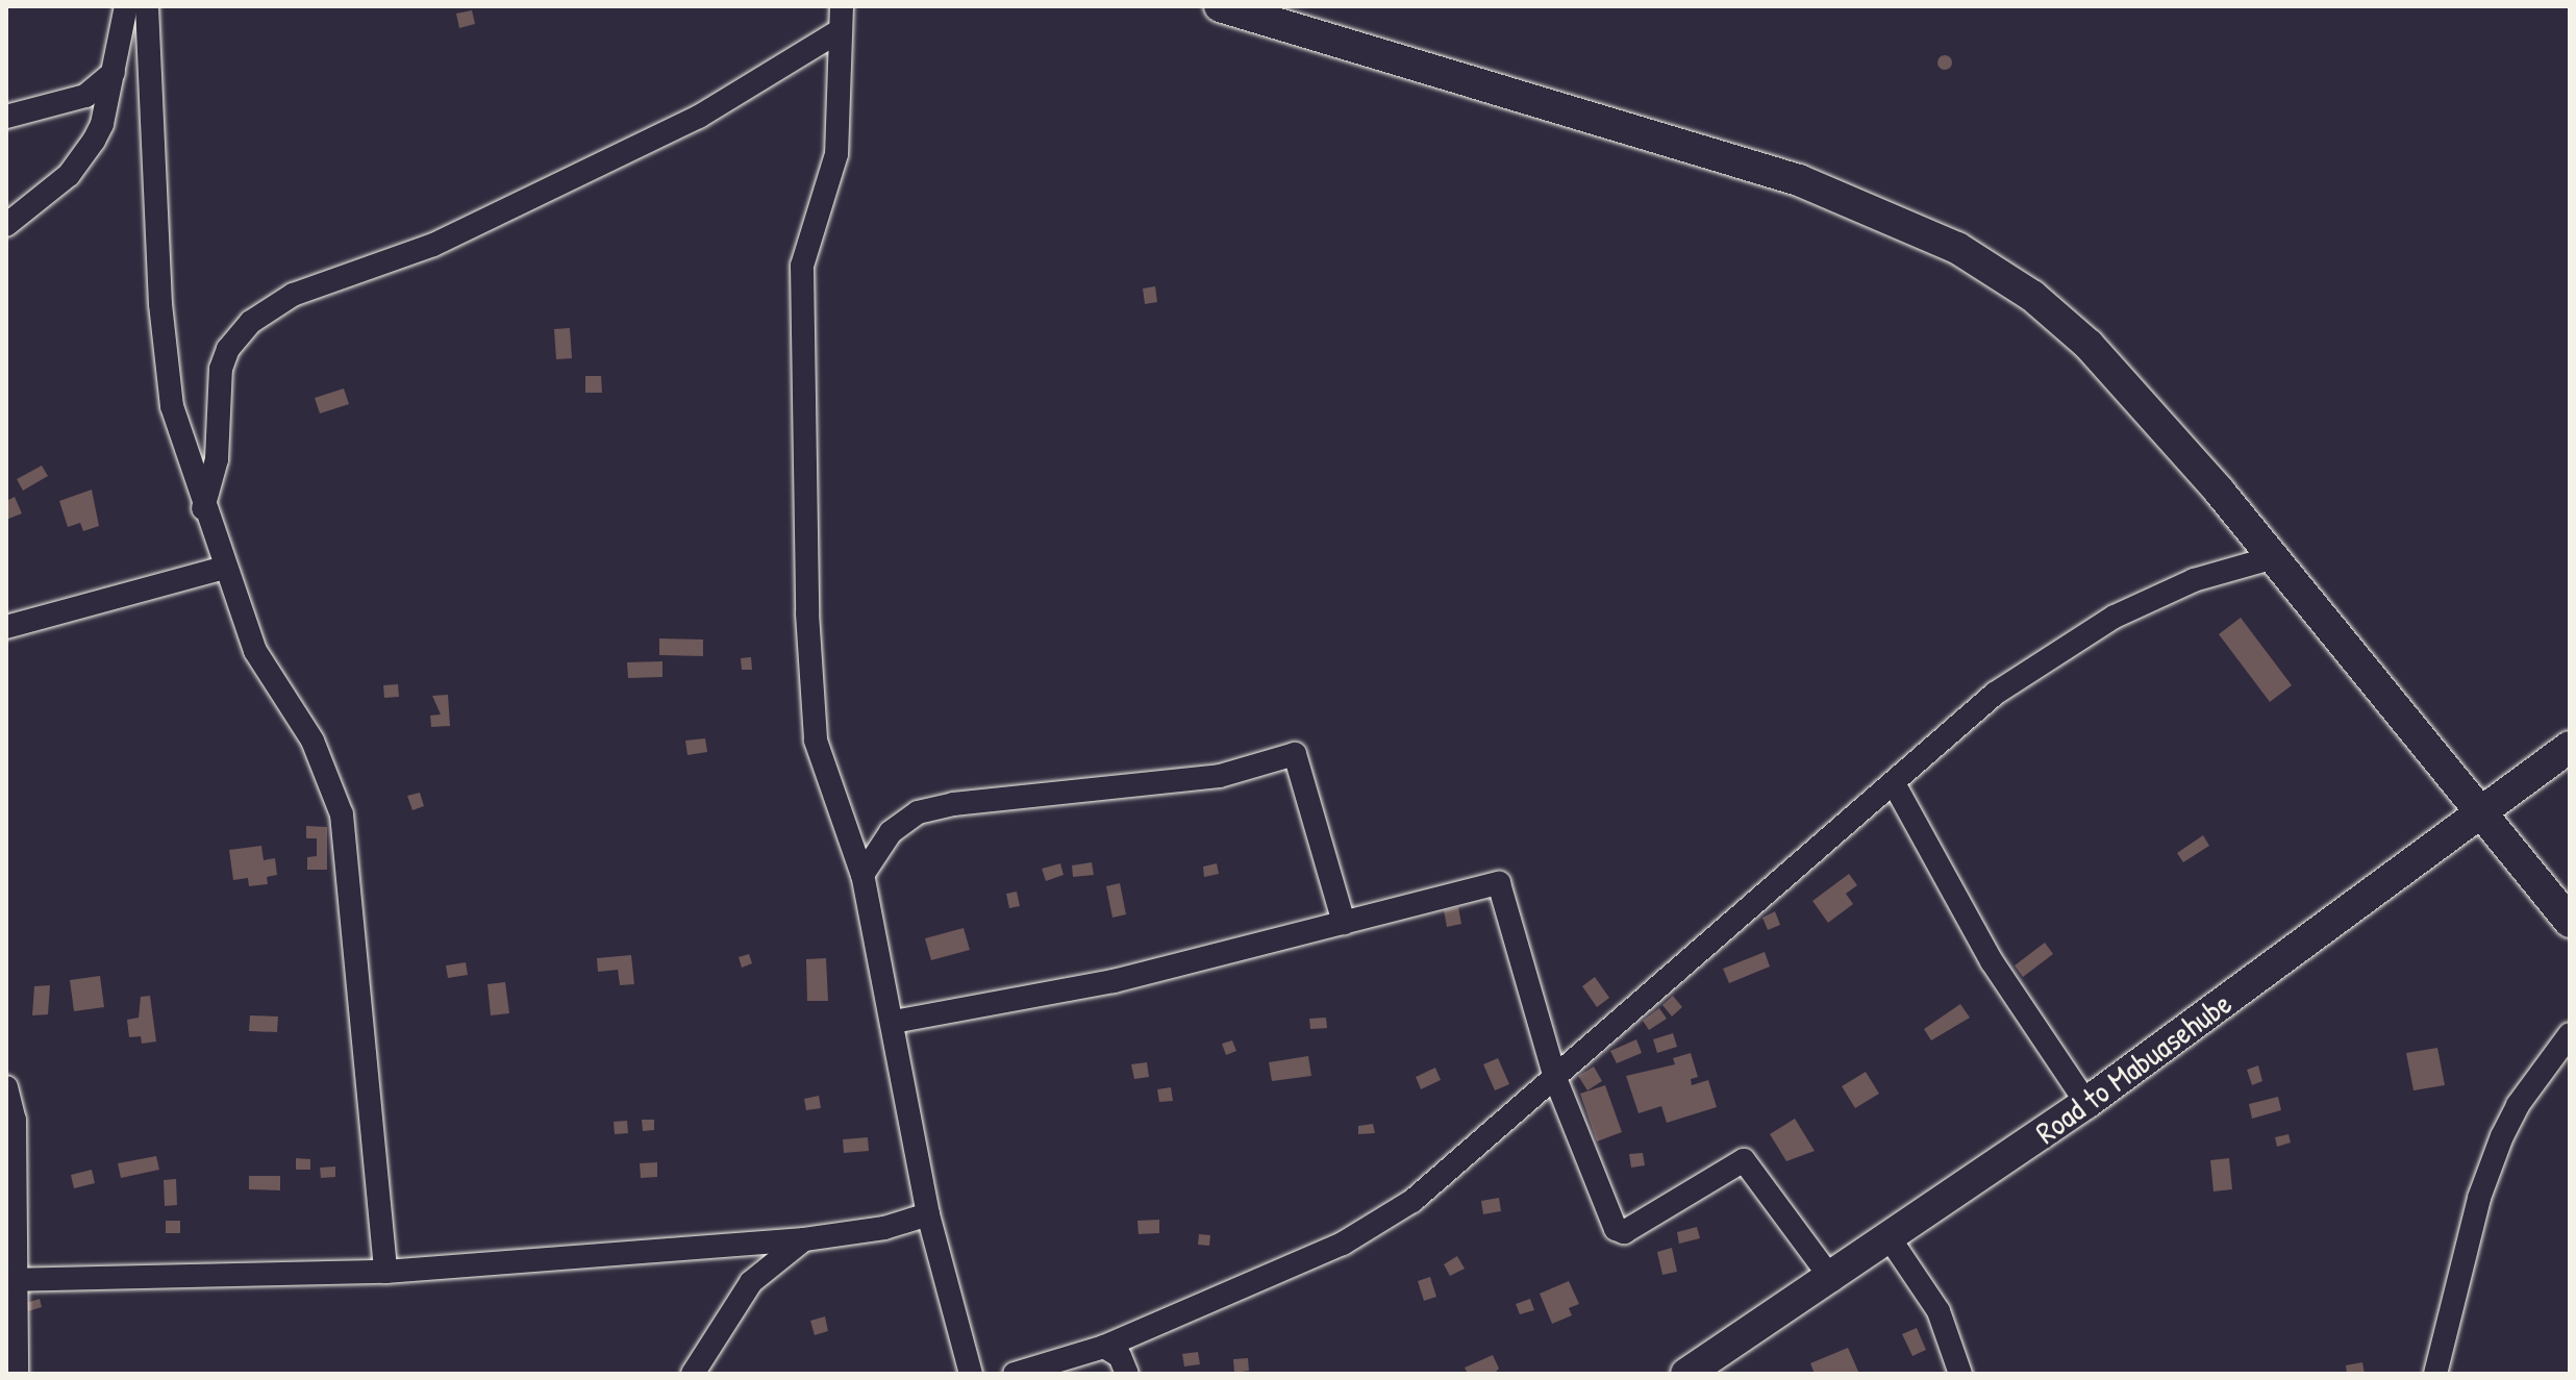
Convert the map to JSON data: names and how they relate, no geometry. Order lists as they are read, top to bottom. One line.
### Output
{"streets":{"street":["Road to Mabuasehube"]}}
